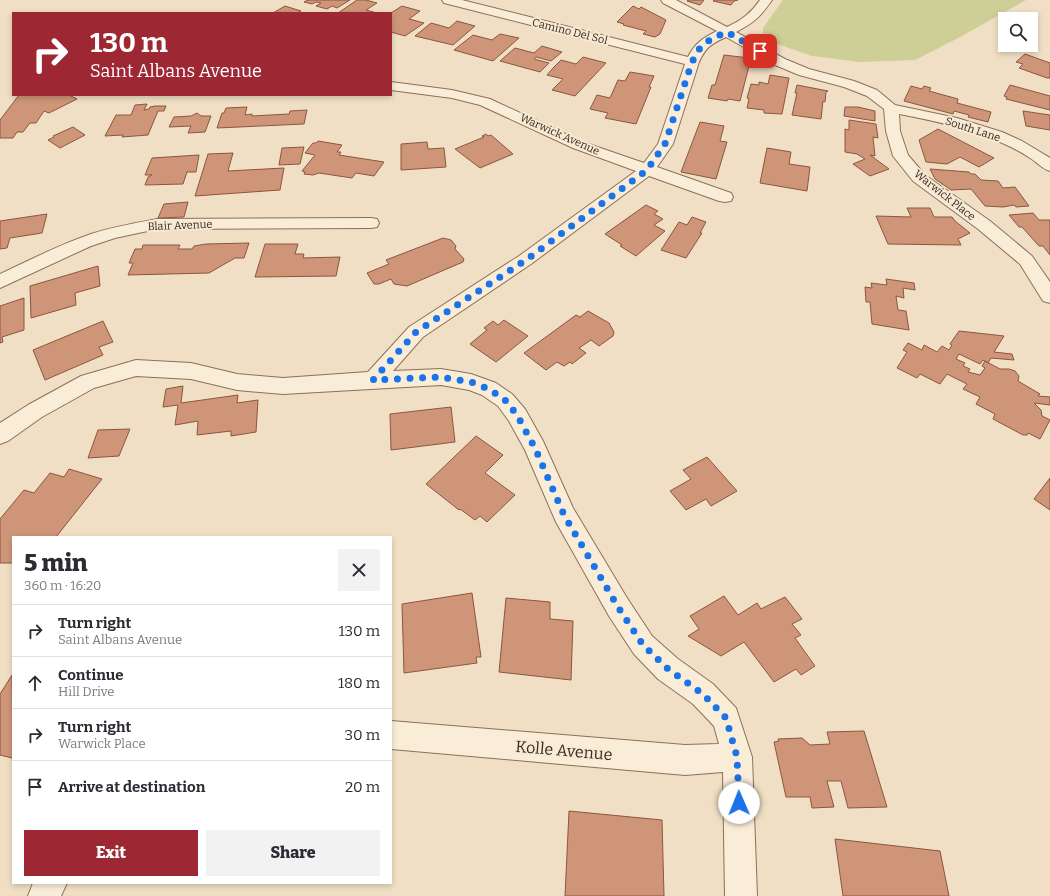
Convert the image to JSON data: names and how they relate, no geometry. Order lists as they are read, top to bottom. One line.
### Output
{"streets":{"street":["Camino Del Sol","South Lane","Warwick Avenue","Warwick Place","Blair Avenue","Kolle Avenue"]},"crossings":[["South Lane","Warwick Place"]],"page":{"turn":["130 m","Saint Albans Avenue"],"heading":["5 min","360 m · 16:20"],"list":[{"name":"Turn right","note":"Saint Albans Avenue","value":"130 m"},{"name":"Continue","note":"Hill Drive","value":"180 m"},{"name":"Turn right","note":"Warwick Place","value":"30 m"},{"name":"Arrive at destination","value":"20 m"}],"buttons":["Exit","Share"]}}
